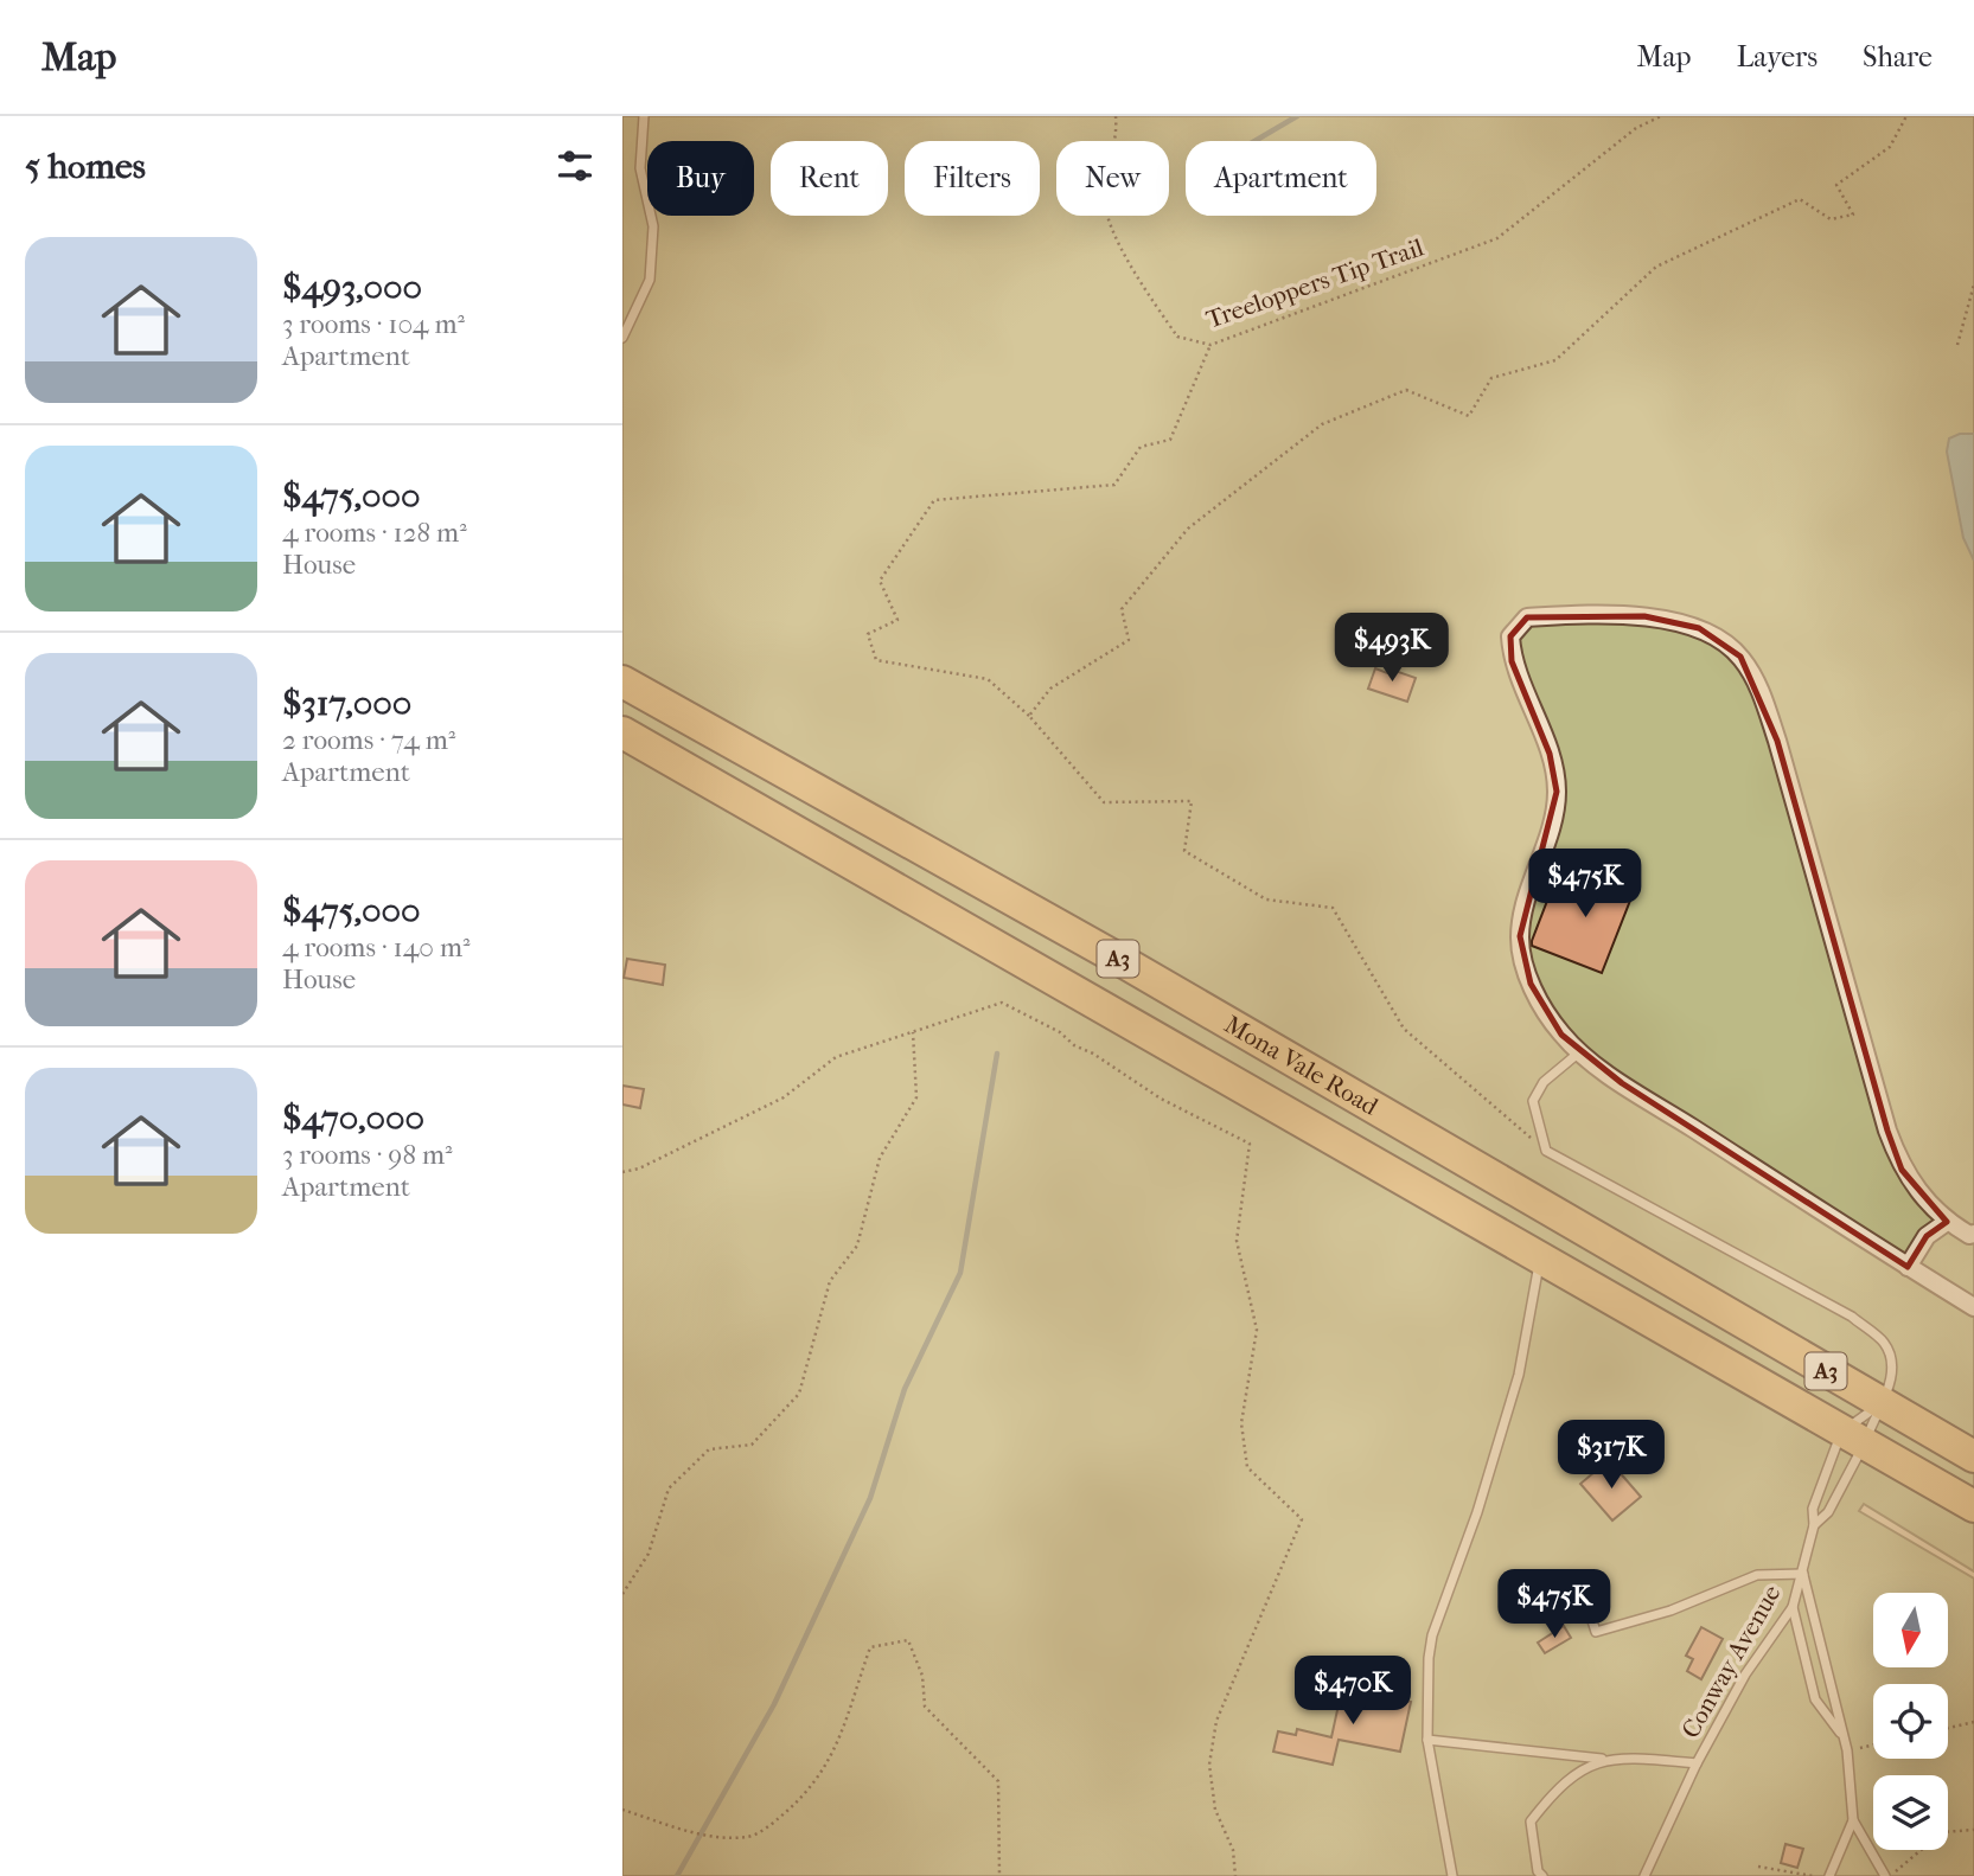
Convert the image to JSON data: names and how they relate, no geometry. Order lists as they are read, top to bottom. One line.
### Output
{"streets":{"highway":["A3","Mona Vale Road"],"lane":["Conway Avenue"],"path":["Treeloppers Tip Trail"]},"north":"bottom","page":{"header":"Map","nav":["Map","Layers","Share"],"heading":"5 homes","chip":["Buy","Rent","Filters","New","Apartment"],"list":[{"name":"$493,000","note":"3 rooms · 104 m² · Apartment"},{"name":"$475,000","note":"4 rooms · 128 m² · House"},{"name":"$317,000","note":"2 rooms · 74 m² · Apartment"},{"name":"$475,000","note":"4 rooms · 140 m² · House"},{"name":"$470,000","note":"3 rooms · 98 m² · Apartment"}],"price":["$493K","$475K","$317K","$475K","$470K"]}}
